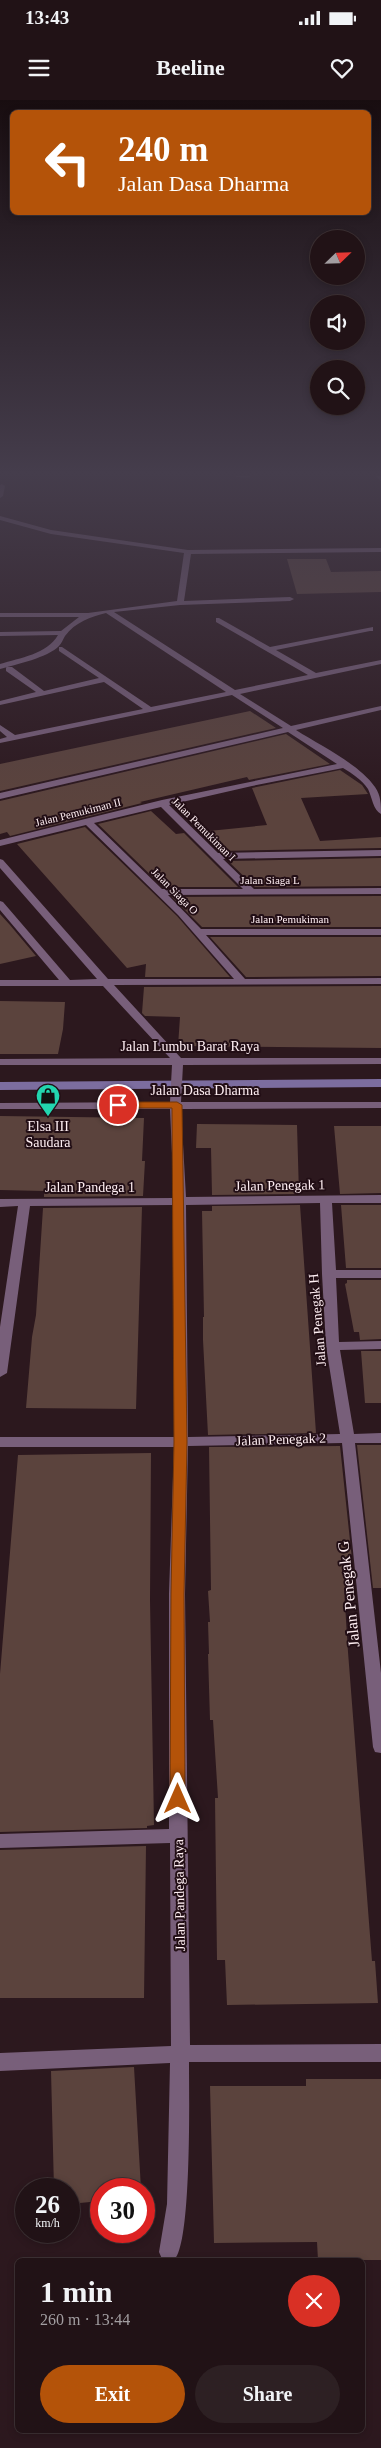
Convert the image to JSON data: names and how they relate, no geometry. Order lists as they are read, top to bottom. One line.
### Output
{"streets":{"street":["Jalan Pemukiman II","Jalan Pemukiman I","Jalan Siaga L","Jalan Siaga O","Jalan Pemukiman","Jalan Lumbu Barat Raya","Jalan Dasa Dharma","Jalan Penegak 1","Jalan Pandega 1","Jalan Penegak H","Jalan Penegak 2","Jalan Penegak G","Jalan Pandega Raya"]},"crossings":[["Jalan Pemukiman II","Jalan Pemukiman I"],["Jalan Pemukiman II","Jalan Siaga O"],["Jalan Pemukiman I","Jalan Siaga L"],["Jalan Siaga L","Jalan Siaga O"],["Jalan Siaga O","Jalan Pemukiman"],["Jalan Lumbu Barat Raya","Jalan Pandega Raya"],["Jalan Dasa Dharma","Jalan Pandega Raya"],["Jalan Penegak 1","Jalan Pandega 1"],["Jalan Penegak 1","Jalan Penegak H"],["Jalan Penegak 1","Jalan Pandega Raya"],["Jalan Pandega 1","Jalan Pandega Raya"],["Jalan Penegak H","Jalan Penegak 2"],["Jalan Penegak H","Jalan Penegak G"],["Jalan Penegak 2","Jalan Penegak G"],["Jalan Penegak 2","Jalan Pandega Raya"]],"places":{"shop":["Elsa III Saudara"]},"north":"top right","page":{"status":"13:43","header":"Beeline","turn":["240 m","Jalan Dasa Dharma"],"speed":"26 km/h","limit":"30","heading":["1 min","260 m · 13:44"],"buttons":["Exit","Share"]}}
